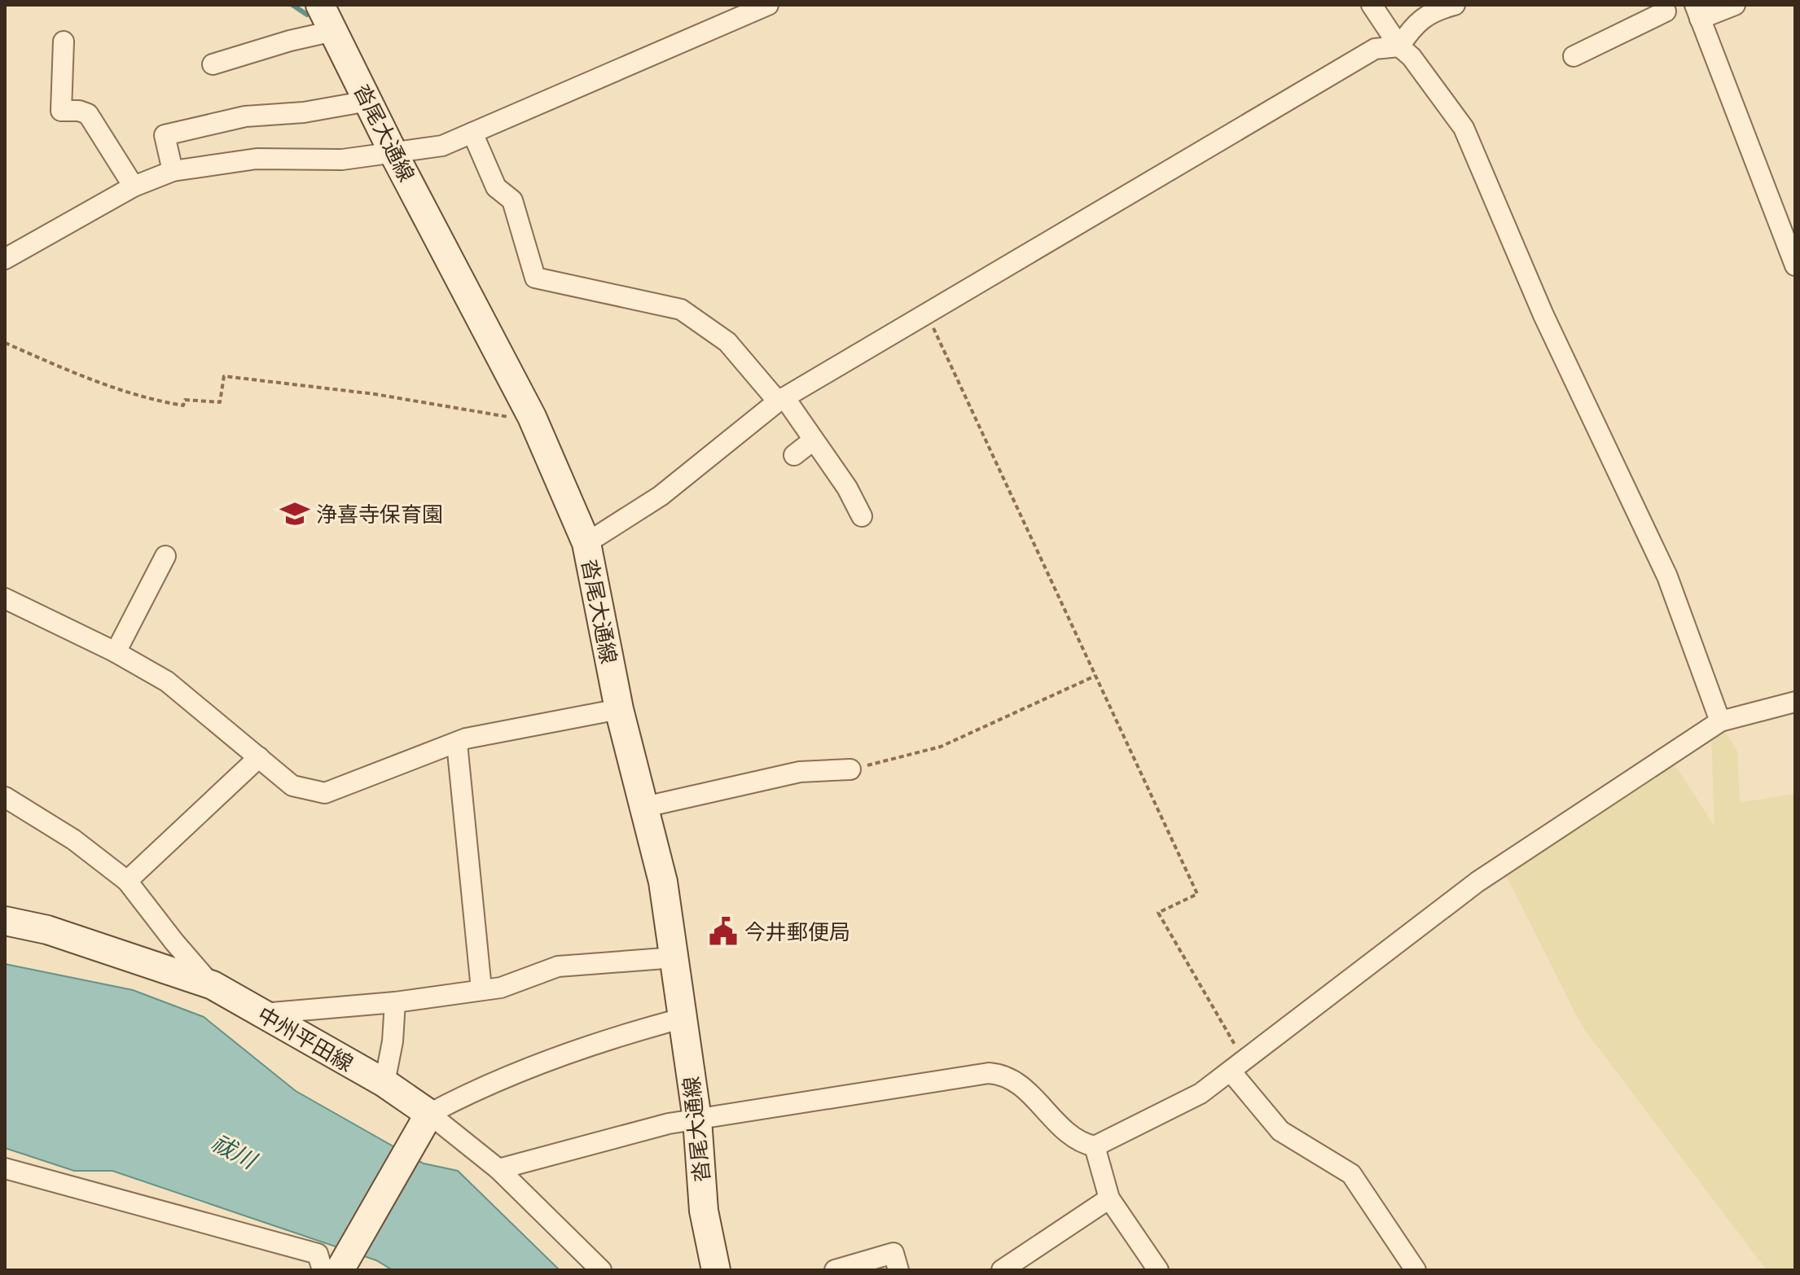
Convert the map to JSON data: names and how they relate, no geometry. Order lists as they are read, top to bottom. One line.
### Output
{"streets":{"main road":["沓尾大通線","中州平田線"]},"water":["祓川"],"places":{"school or university":["浄喜寺保育園"],"public building":["今井郵便局"]}}
